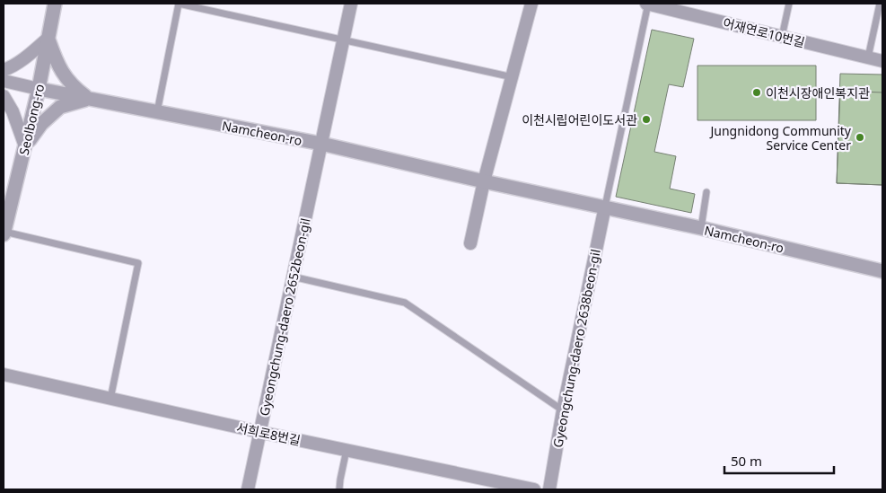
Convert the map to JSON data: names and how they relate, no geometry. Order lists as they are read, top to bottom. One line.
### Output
{"streets":{"street":["어재연로10번길","Seolbong-ro","Namcheon-ro","Gyeongchung-daero 2652beon-gil","Gyeongchung-daero 2638beon-gil","서희로8번길"]},"crossings":[["Seolbong-ro","Namcheon-ro"],["Namcheon-ro","Gyeongchung-daero 2652beon-gil"],["Namcheon-ro","Gyeongchung-daero 2638beon-gil"],["Gyeongchung-daero 2652beon-gil","서희로8번길"]],"places":["이천시장애인복지관","이천시립어린이도서관","Jungnidong Community Service Center"],"scale_bar":"50 m"}
